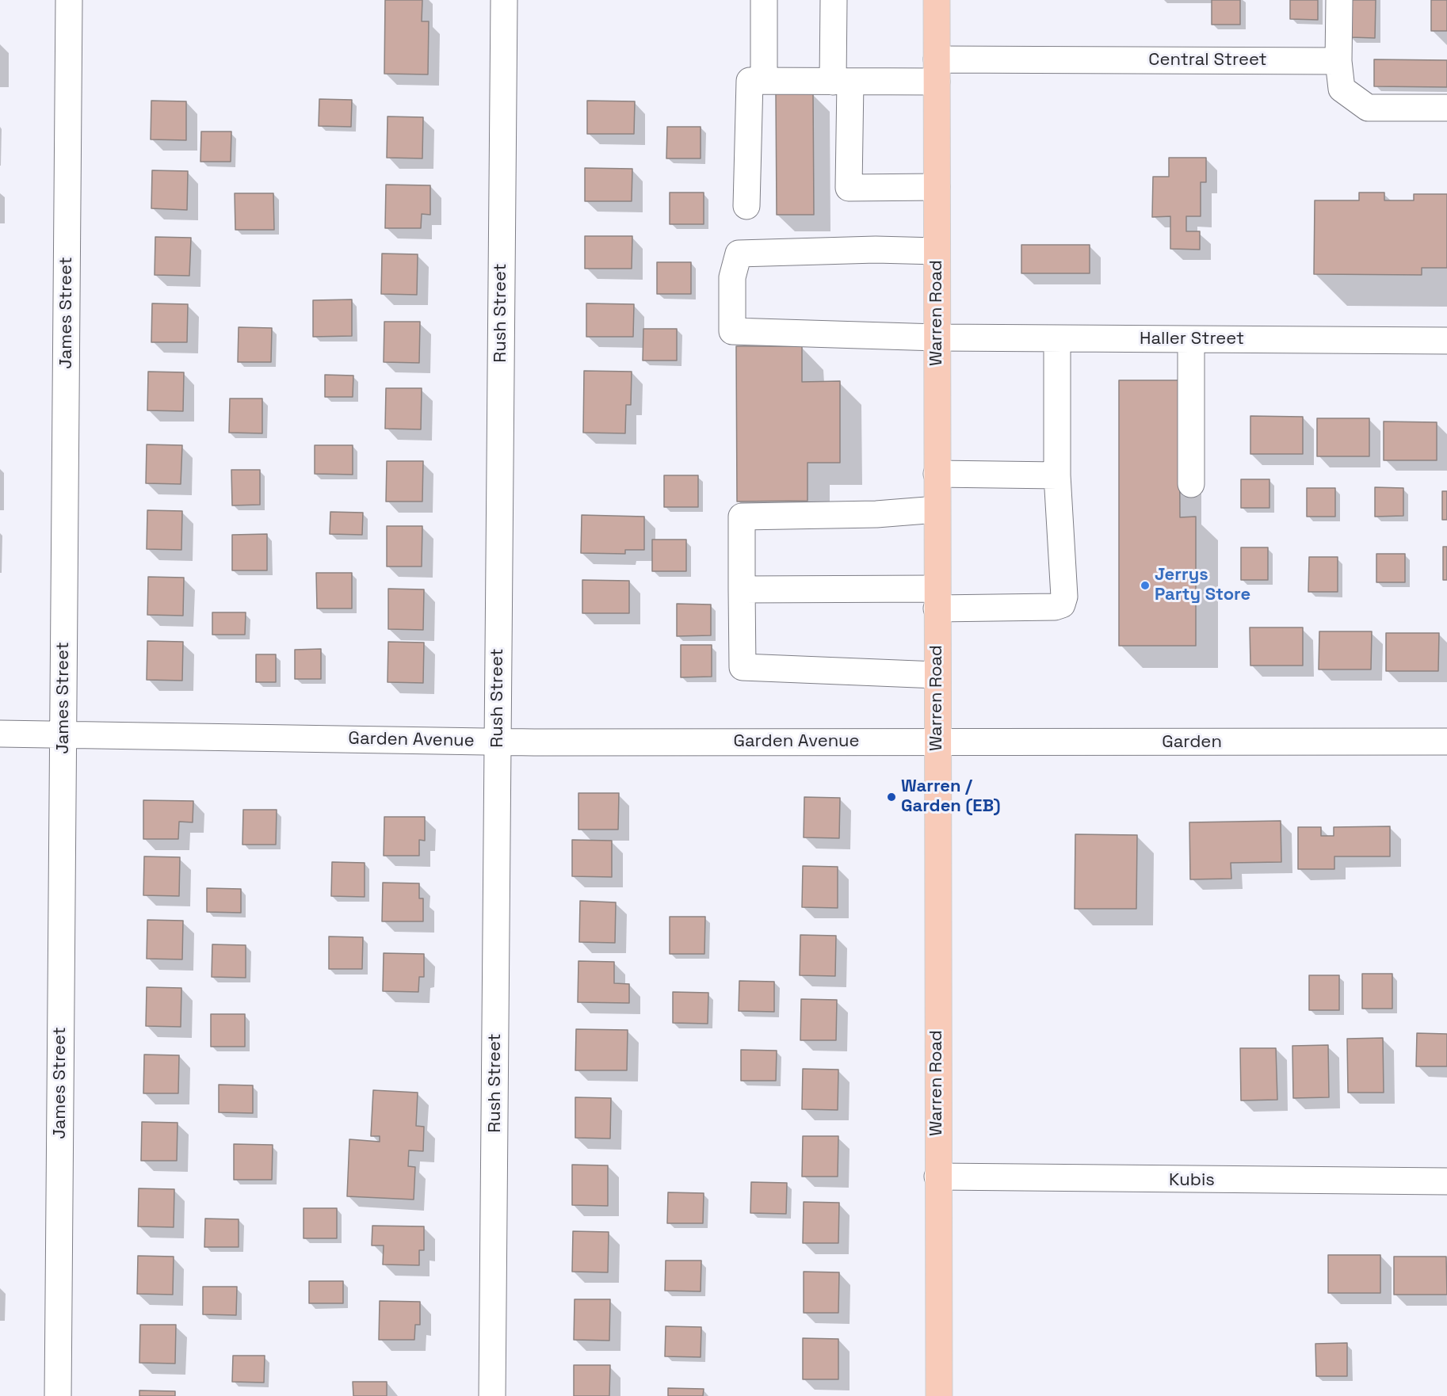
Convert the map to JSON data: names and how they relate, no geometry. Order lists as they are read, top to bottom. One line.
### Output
{"streets":{"main road":["Warren Road"],"street":["Central Street","James Street","Rush Street","Haller Street","Garden Avenue","Garden","Kubis"]},"crossings":[["Central Street","Warren Road"],["James Street","Garden Avenue"],["Rush Street","Garden Avenue"],["Warren Road","Haller Street"],["Warren Road","Garden Avenue"],["Warren Road","Garden"],["Warren Road","Kubis"],["Garden Avenue","Garden"]],"places":["Jerrys Party Store","Warren / Garden (EB)"]}
